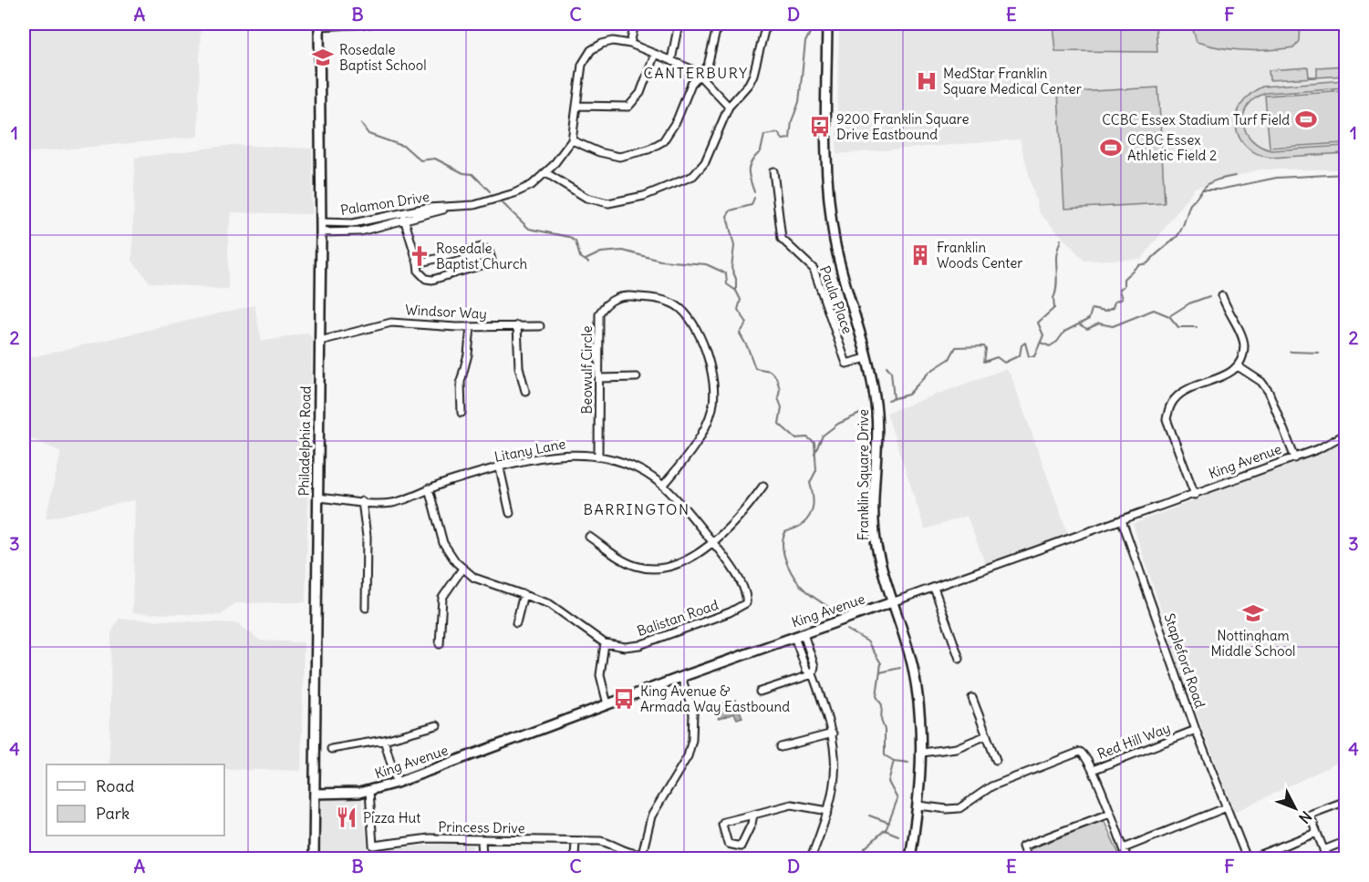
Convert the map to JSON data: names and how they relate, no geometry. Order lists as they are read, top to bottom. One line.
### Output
{"streets":{"street":["Palamon Drive","Paula Place","Windsor Way","Beowulf Circle","Philadelphia Road","Litany Lane","King Avenue","Franklin Square Drive","Balistan Road","Stapleford Road","Red Hill Way","Princess Drive"]},"crossings":[["Palamon Drive","Philadelphia Road"],["Paula Place","Franklin Square Drive"],["Windsor Way","Philadelphia Road"],["Beowulf Circle","Litany Lane"],["Philadelphia Road","Litany Lane"],["Philadelphia Road","King Avenue"],["Litany Lane","Balistan Road"],["King Avenue","Franklin Square Drive"],["King Avenue","Stapleford Road"],["King Avenue","Princess Drive"],["Stapleford Road","Red Hill Way"]],"districts":["CANTERBURY","BARRINGTON"],"places":{"school or university":["Rosedale Baptist School","Nottingham Middle School"],"hospital":["MedStar Franklin Square Medical Center"],"sports":["CCBC Essex Stadium Turf Field","CCBC Essex Athletic Field 2"],"bus stop":["9200 Franklin Square Drive Eastbound","King Avenue & Armada Way Eastbound"],"building":["Franklin Woods Center"],"church":["Rosedale Baptist Church"],"restaurant":["Pizza Hut"]},"legend":["Road","Park"],"north":"bottom right","grid":{"columns":["A","B","C","D","E","F"],"rows":["1","2","3","4"]}}
